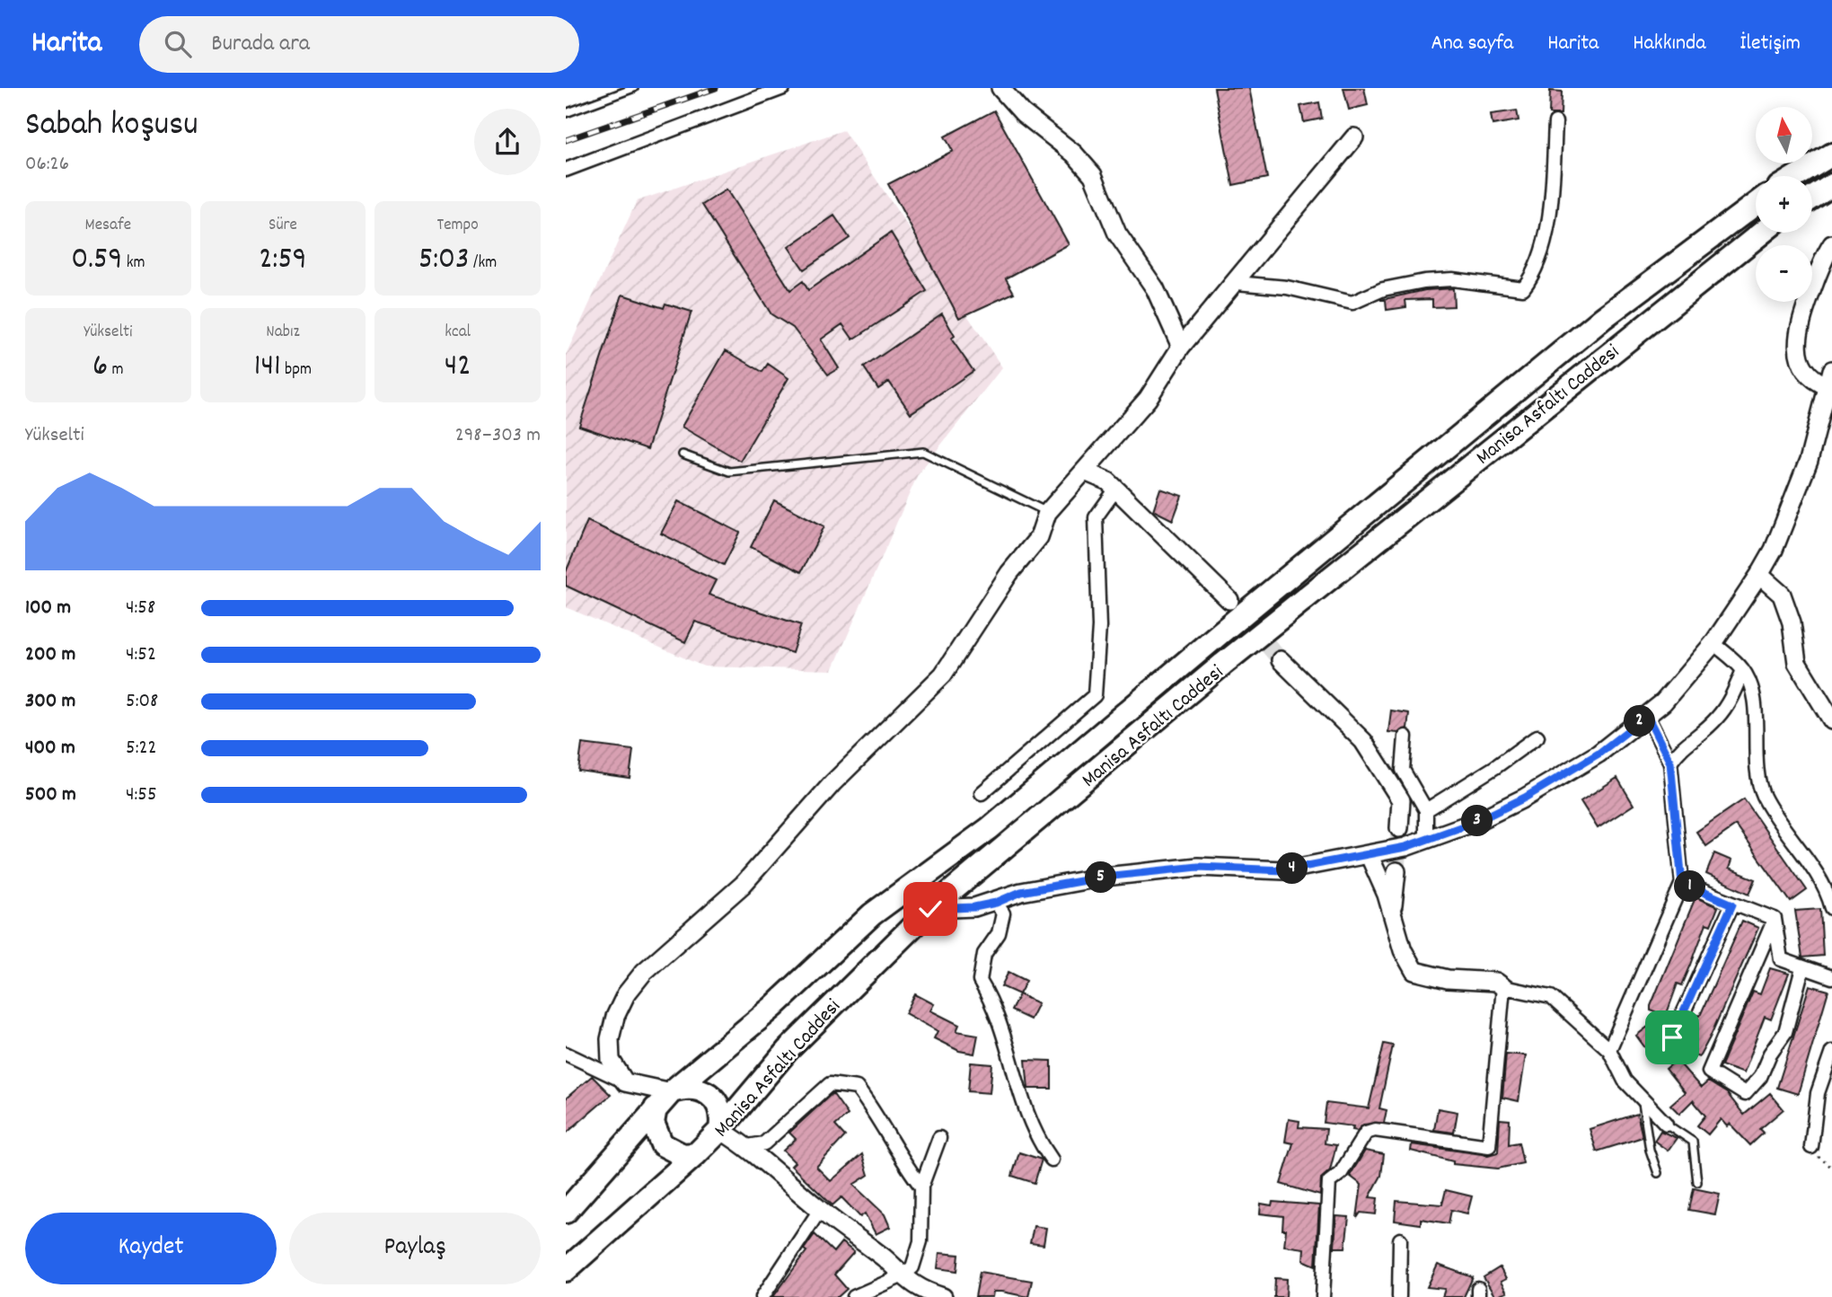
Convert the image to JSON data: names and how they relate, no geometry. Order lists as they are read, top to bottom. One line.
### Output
{"streets":{"highway":["Manisa Asfaltı Caddesi"]},"north":"top","page":{"header":"Harita","search":"Burada ara","nav":["Ana sayfa","Harita","Hakkında","İletişim"],"heading":["Sabah koşusu","06:26"],"map_buttons":["+","−"],"stats":[["Mesafe","0.59 km"],["Süre","2:59"],["Tempo","5:03 /km"],["Yükselti","6 m"],["Nabız","141 bpm"],["kcal","42"]],"chart":["Yükselti","298–303 m"],"list":[{"name":"100 m","note":"4:58"},{"name":"200 m","note":"4:52"},{"name":"300 m","note":"5:08"},{"name":"400 m","note":"5:22"},{"name":"500 m","note":"4:55"}],"pins":["2","3","4","5","1"],"buttons":["Kaydet","Paylaş"]}}
